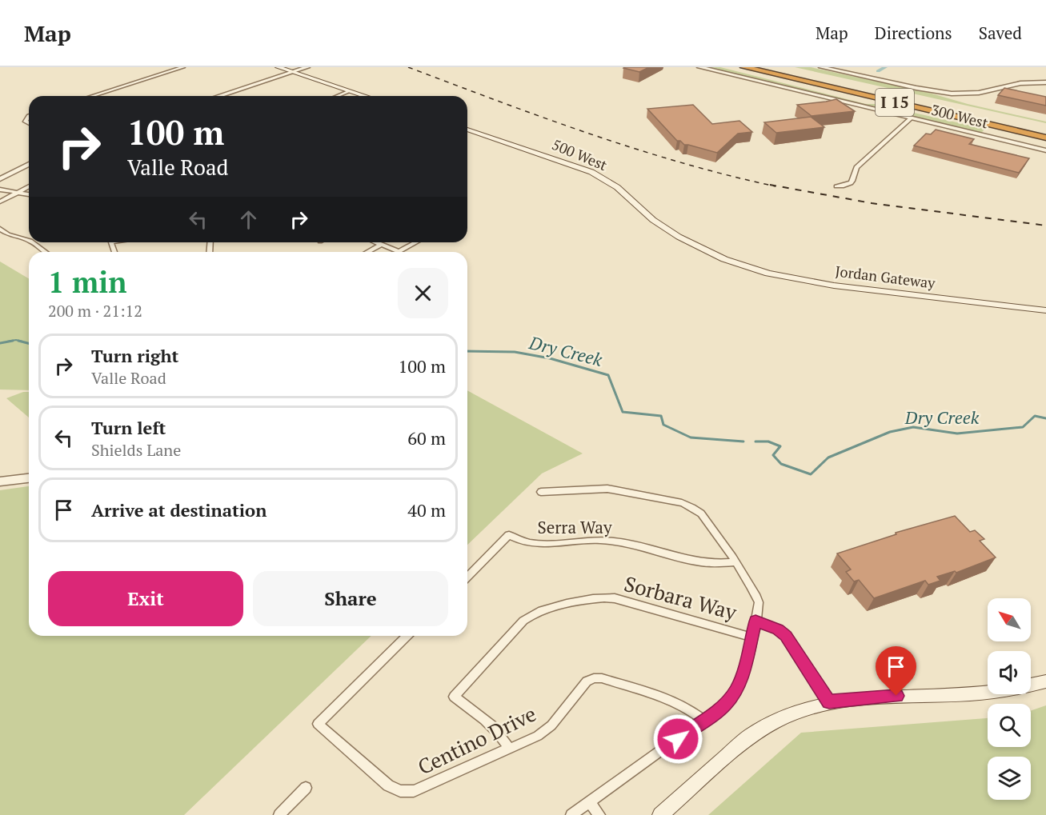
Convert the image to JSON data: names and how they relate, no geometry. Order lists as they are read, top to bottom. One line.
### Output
{"streets":{"highway":["I 15"],"main road":["500 West","Jordan Gateway"],"street":["300 West","Serra Way","Sorbara Way","Centino Drive"]},"crossings":[["500 West","Jordan Gateway"],["Sorbara Way","Centino Drive"]],"water":["Dry Creek"],"north":"top left","page":{"header":"Map","nav":["Map","Directions","Saved"],"turn":["100 m","Valle Road"],"heading":["1 min","200 m · 21:12"],"list":[{"name":"Turn right","note":"Valle Road","value":"100 m"},{"name":"Turn left","note":"Shields Lane","value":"60 m"},{"name":"Arrive at destination","value":"40 m"}],"buttons":["Exit","Share"]}}
